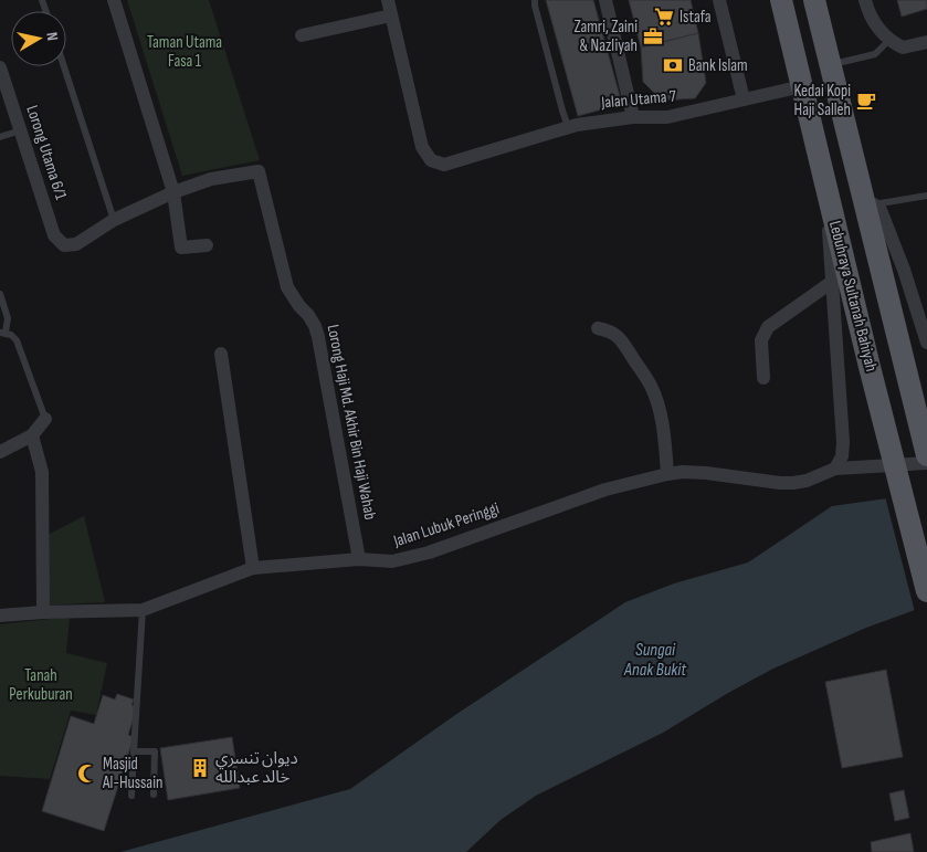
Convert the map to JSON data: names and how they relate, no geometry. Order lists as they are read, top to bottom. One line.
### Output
{"streets":{"main road":["Lebuhraya Sultanah Bahiyah"],"street":["Jalan Utama 7","Lorong Utama 6/1","Lorong Haji Md. Akhir Bin Haji Wahab","Jalan Lubuk Peringgi"]},"crossings":[["Jalan Utama 7","Lebuhraya Sultanah Bahiyah"],["Lorong Haji Md. Akhir Bin Haji Wahab","Jalan Lubuk Peringgi"]],"water":["Sungai Anak Bukit"],"parks":["Taman Utama Fasa 1","Tanah Perkuburan"],"places":{"supermarket":["Istafa"],"office":["Zamri, Zaini & Nazliyah"],"bank":["Bank Islam"],"cafe":["Kedai Kopi Haji Salleh"],"building":["دیوان تنسري خالد عبدالله"],"mosque":["Masjid Al-Hussain"]},"north":"right"}
